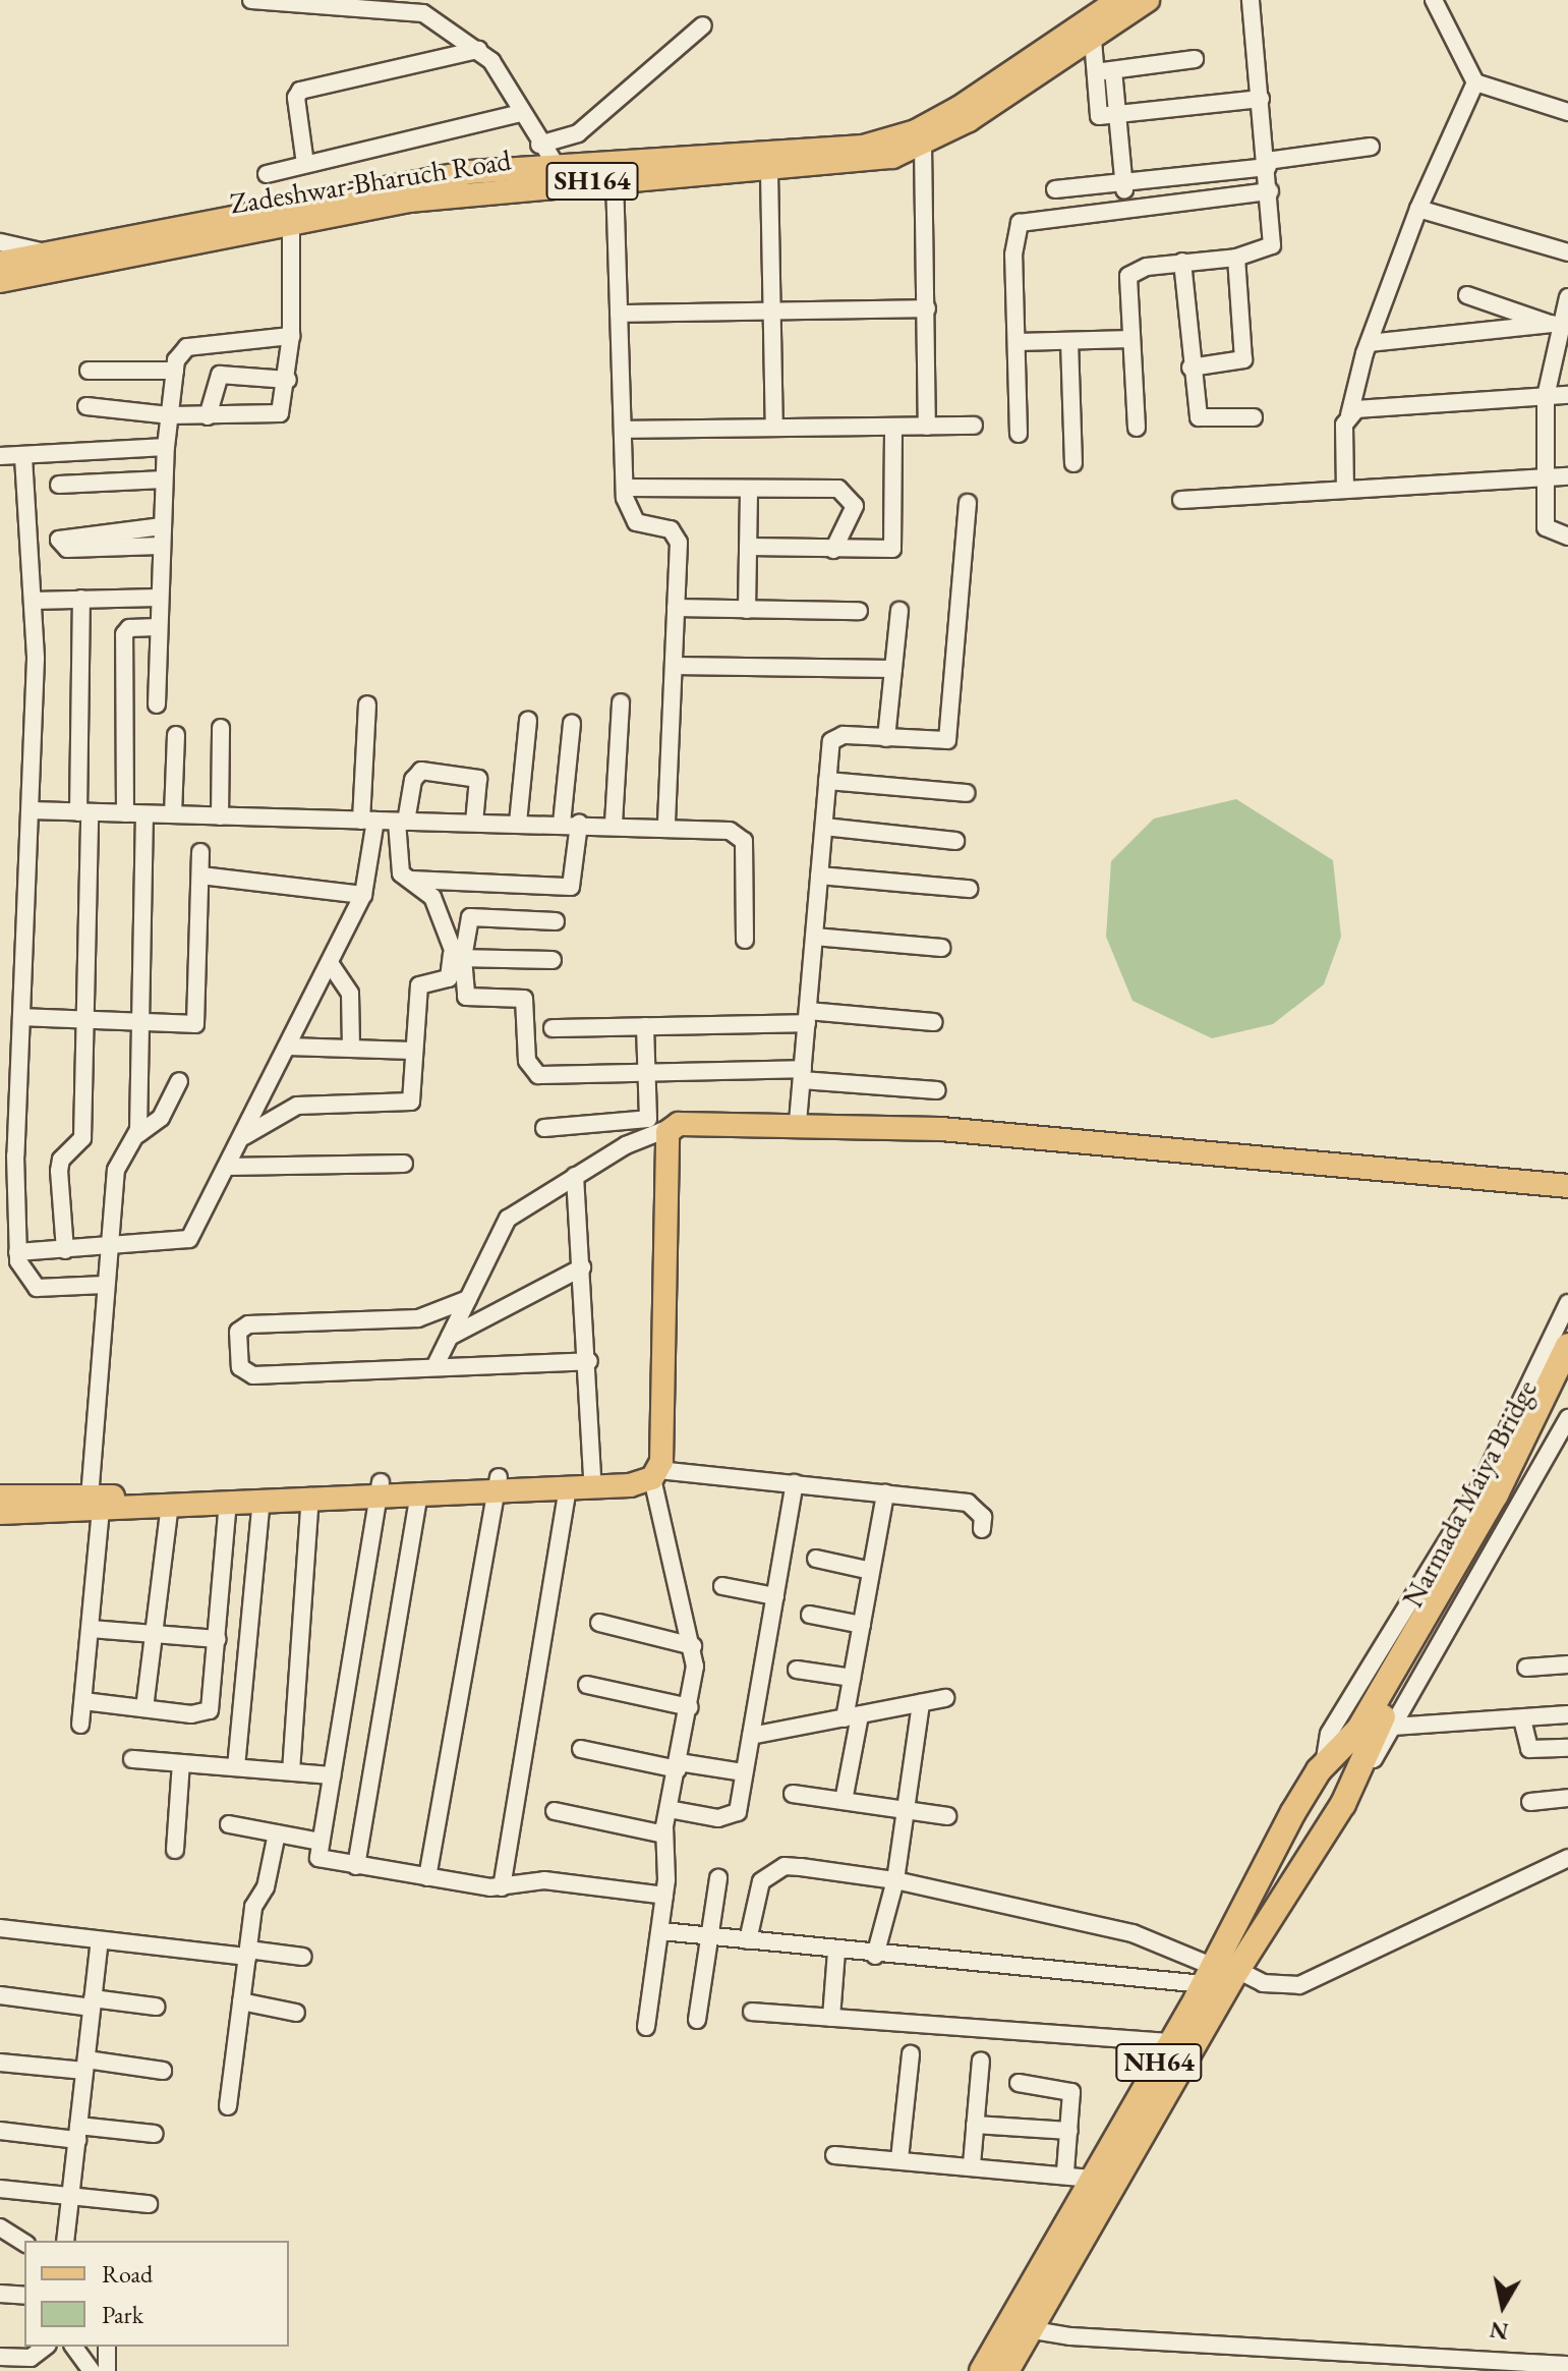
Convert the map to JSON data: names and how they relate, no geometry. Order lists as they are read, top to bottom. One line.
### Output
{"streets":{"highway":["Narmada Maiya Bridge","NH64"],"main road":["Zadeshwar-Bharuch Road","SH164"]},"crossings":[["Narmada Maiya Bridge","NH64"]],"legend":["Road","Park"],"north":"bottom"}
